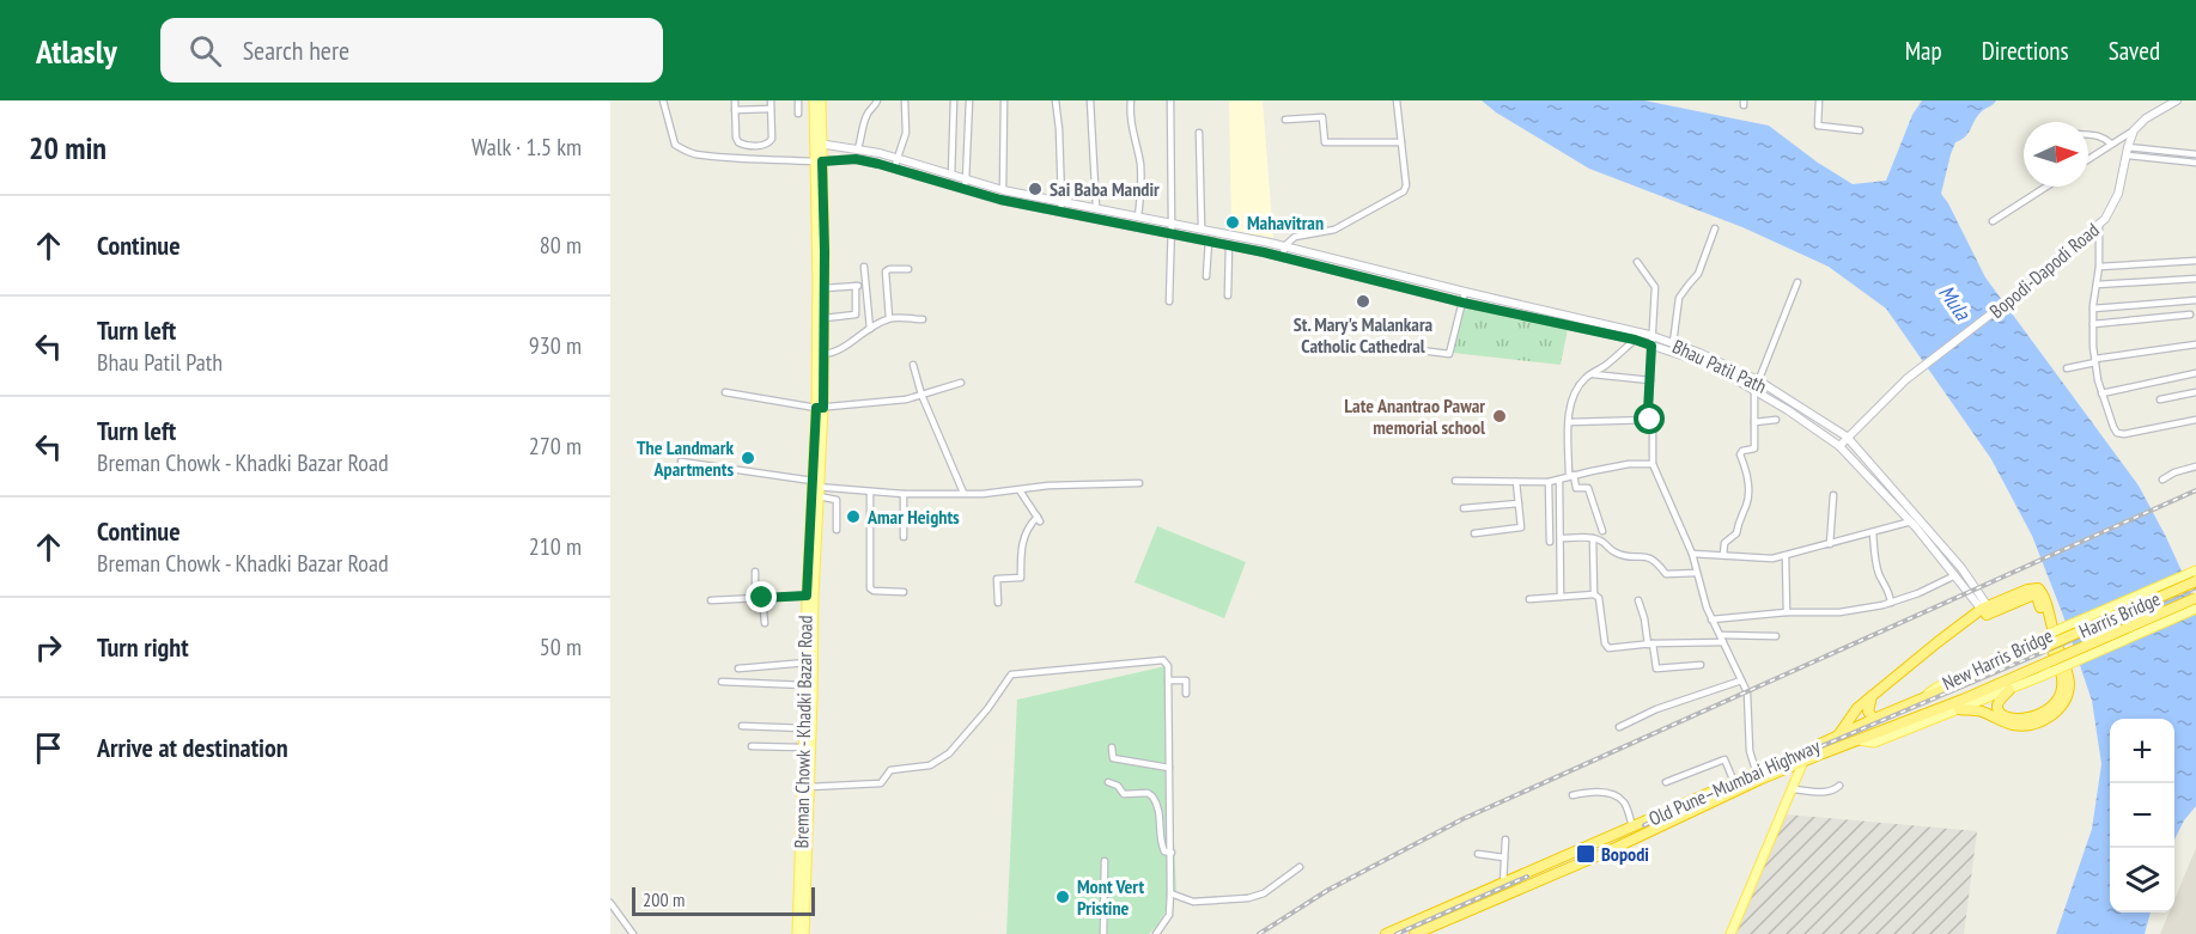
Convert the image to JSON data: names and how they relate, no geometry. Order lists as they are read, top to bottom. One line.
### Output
{"streets":{"highway":["Harris Bridge","Old Pune–Mumbai Highway"],"main road":["Bopodi-Dapodi Road","Bhau Patil Path","New Harris Bridge","Breman Chowk - Khadki Bazar Road"]},"crossings":[["Bopodi-Dapodi Road","Bhau Patil Path"],["Bhau Patil Path","Breman Chowk - Khadki Bazar Road"],["Harris Bridge","Old Pune–Mumbai Highway"],["New Harris Bridge","Old Pune–Mumbai Highway"]],"water":["Mula"],"places":{"other":["Sai Baba Mandir","Mahavitran","St. Mary's Malankara Catholic Cathedral","Late Anantrao Pawar memorial school","The Landmark Apartments","Amar Heights","Mont Vert Pristine"],"transit":["Bopodi"]},"scale_bar":"200 m","north":"right","page":{"header":"Atlasly","search":"Search here","nav":["Map","Directions","Saved"],"heading":["20 min","Walk · 1.5 km"],"list":[["Continue","80 m"],["Turn left","Bhau Patil Path","930 m"],["Turn left","Breman Chowk - Khadki Bazar Road","270 m"],["Continue","Breman Chowk - Khadki Bazar Road","210 m"],["Turn right","50 m"],"Arrive at destination"],"map_buttons":["+","−"],"scale":"200 m"}}
